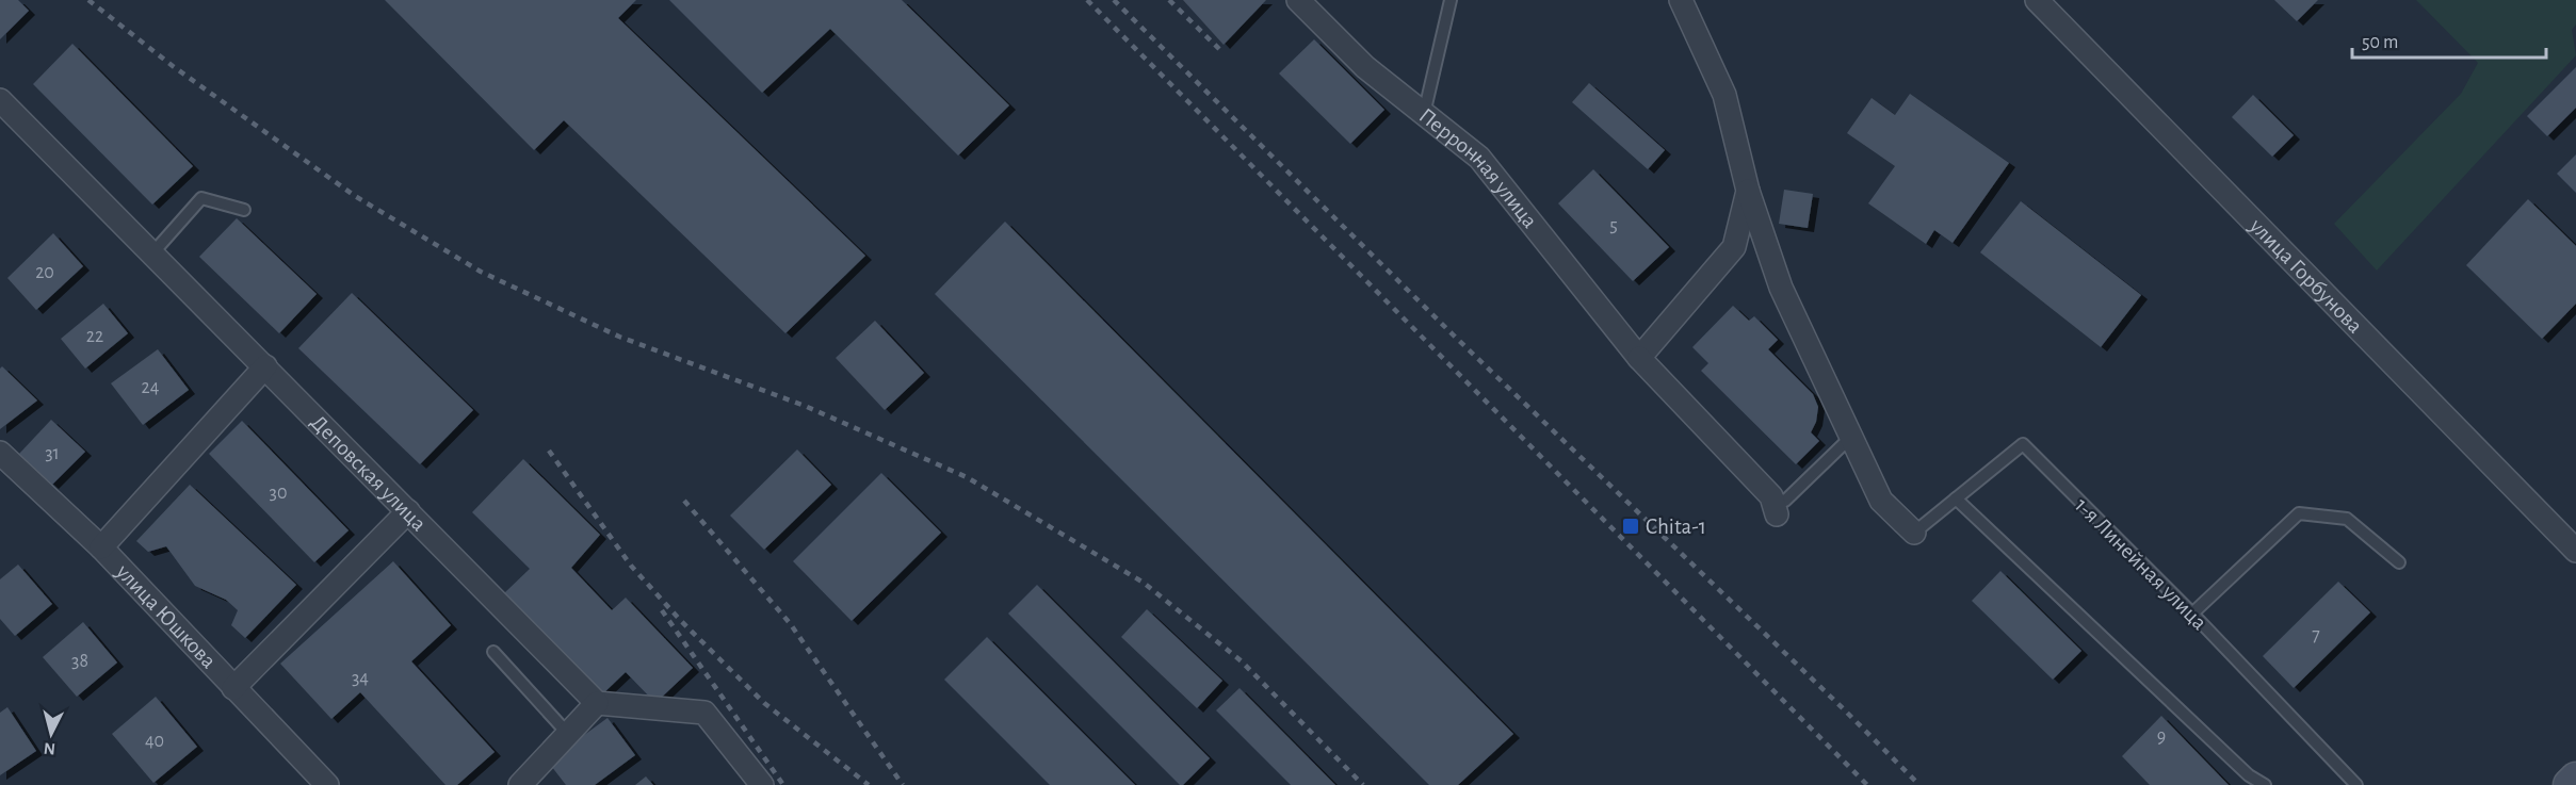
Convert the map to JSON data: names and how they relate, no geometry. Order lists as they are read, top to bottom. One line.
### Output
{"streets":{"street":["Перронная улица","улица Горбунова","Деповская улица","улица Юшкова"],"lane":["1-я Линейная улица"]},"places":{"transit":["Chita-1"]},"house_numbers":["5","20","22","24","31","30","7","38","34","9","40"],"scale_bar":"50 m","north":"bottom"}
